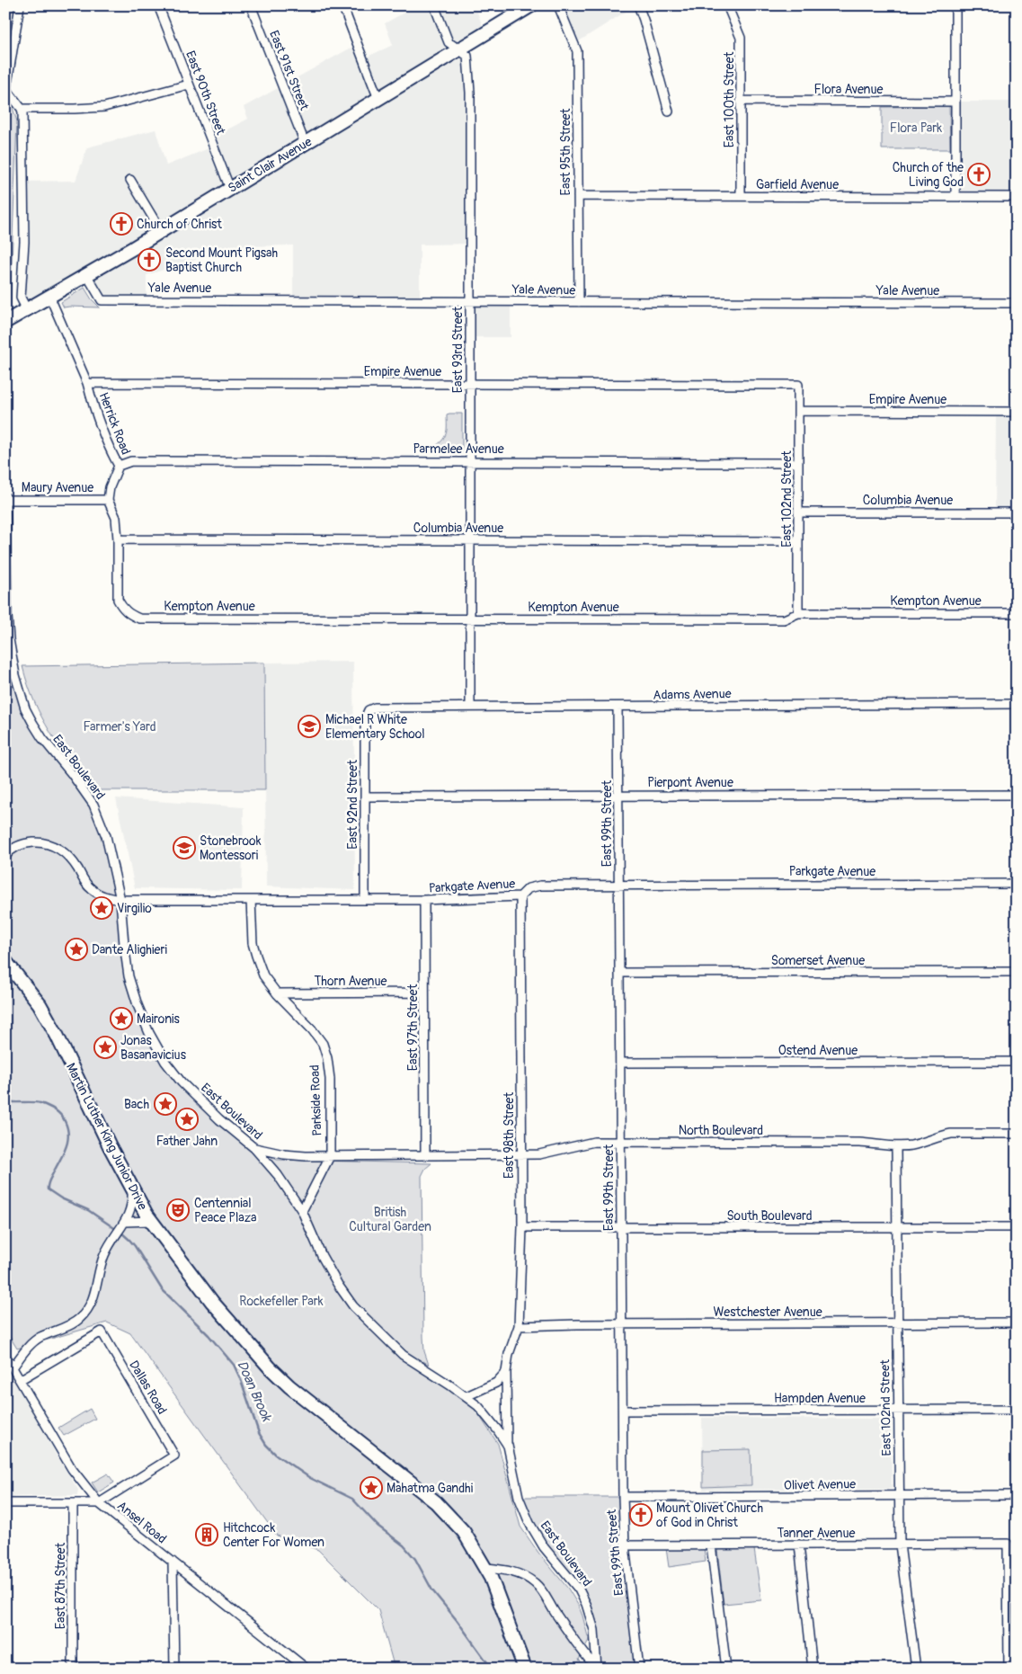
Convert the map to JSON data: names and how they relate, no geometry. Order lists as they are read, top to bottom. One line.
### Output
{"streets":{"main road":["Saint Clair Avenue","Martin Luther King Junior Drive"],"street":["East 91st Street","Flora Avenue","East 90th Street","East 100th Street","East 95th Street","Garfield Avenue","Yale Avenue","East 93rd Street","Empire Avenue","Herrick Road","Parmelee Avenue","Maury Avenue","East 102nd Street","Columbia Avenue","Kempton Avenue","Adams Avenue","East Boulevard","Pierpont Avenue","East 92nd Street","East 99th Street","Parkgate Avenue","Somerset Avenue","Thorn Avenue","East 97th Street","Ostend Avenue","Parkside Road","North Boulevard","East 98th Street","South Boulevard","Westchester Avenue","Dallas Road","Hampden Avenue","Olivet Avenue","Ansel Road","Tanner Avenue","East 87th Street"]},"crossings":[["East 91st Street","Saint Clair Avenue"],["Flora Avenue","East 100th Street"],["East 90th Street","Saint Clair Avenue"],["East 100th Street","Garfield Avenue"],["East 95th Street","Garfield Avenue"],["East 95th Street","Yale Avenue"],["Saint Clair Avenue","Yale Avenue"],["Saint Clair Avenue","East 93rd Street"],["Saint Clair Avenue","Herrick Road"],["Yale Avenue","East 93rd Street"],["East 93rd Street","Empire Avenue"],["East 93rd Street","Parmelee Avenue"],["East 93rd Street","Columbia Avenue"],["East 93rd Street","Kempton Avenue"],["East 93rd Street","Adams Avenue"],["Empire Avenue","Herrick Road"],["Empire Avenue","East 102nd Street"],["Herrick Road","Parmelee Avenue"],["Herrick Road","Maury Avenue"],["Parmelee Avenue","East 102nd Street"],["Maury Avenue","East Boulevard"],["East 102nd Street","Columbia Avenue"],["East 102nd Street","Kempton Avenue"],["East 102nd Street","North Boulevard"],["East 102nd Street","South Boulevard"],["East 102nd Street","Westchester Avenue"],["East 102nd Street","Hampden Avenue"],["East 102nd Street","Olivet Avenue"],["East 102nd Street","Tanner Avenue"],["Columbia Avenue","Kempton Avenue"],["Adams Avenue","East 92nd Street"],["Adams Avenue","East 99th Street"],["East Boulevard","Parkgate Avenue"],["East Boulevard","Parkside Road"],["East Boulevard","North Boulevard"],["East Boulevard","East 98th Street"],["East Boulevard","Martin Luther King Junior Drive"],["Pierpont Avenue","East 92nd Street"],["Pierpont Avenue","East 99th Street"],["East 92nd Street","Parkgate Avenue"],["East 99th Street","Parkgate Avenue"],["East 99th Street","Somerset Avenue"],["East 99th Street","Ostend Avenue"],["East 99th Street","North Boulevard"],["East 99th Street","South Boulevard"],["East 99th Street","Westchester Avenue"],["East 99th Street","Hampden Avenue"],["East 99th Street","Olivet Avenue"],["East 99th Street","Tanner Avenue"],["Parkgate Avenue","East 97th Street"],["Parkgate Avenue","Parkside Road"],["Parkgate Avenue","East 98th Street"],["Thorn Avenue","East 97th Street"],["Thorn Avenue","Parkside Road"],["East 97th Street","North Boulevard"],["Parkside Road","North Boulevard"],["North Boulevard","East 98th Street"],["East 98th Street","South Boulevard"],["East 98th Street","Westchester Avenue"],["Dallas Road","Ansel Road"]],"water":["Doan Brook"],"parks":["Flora Park","Farmer's Yard","British Cultural Garden","Rockefeller Park"],"places":{"church":["Church of the Living God","Church of Christ","Second Mount Pigsah Baptist Church","Mount Olivet Church of God in Christ"],"school or university":["Michael R White Elementary School","Stonebrook Montessori"],"place":["Virgilio","Dante Alighieri","Maironis","Jonas Basanavicius","Bach","Father Jahn","Mahatma Gandhi"],"theatre":["Centennial Peace Plaza"],"building":["Hitchcock Center For Women"]}}
